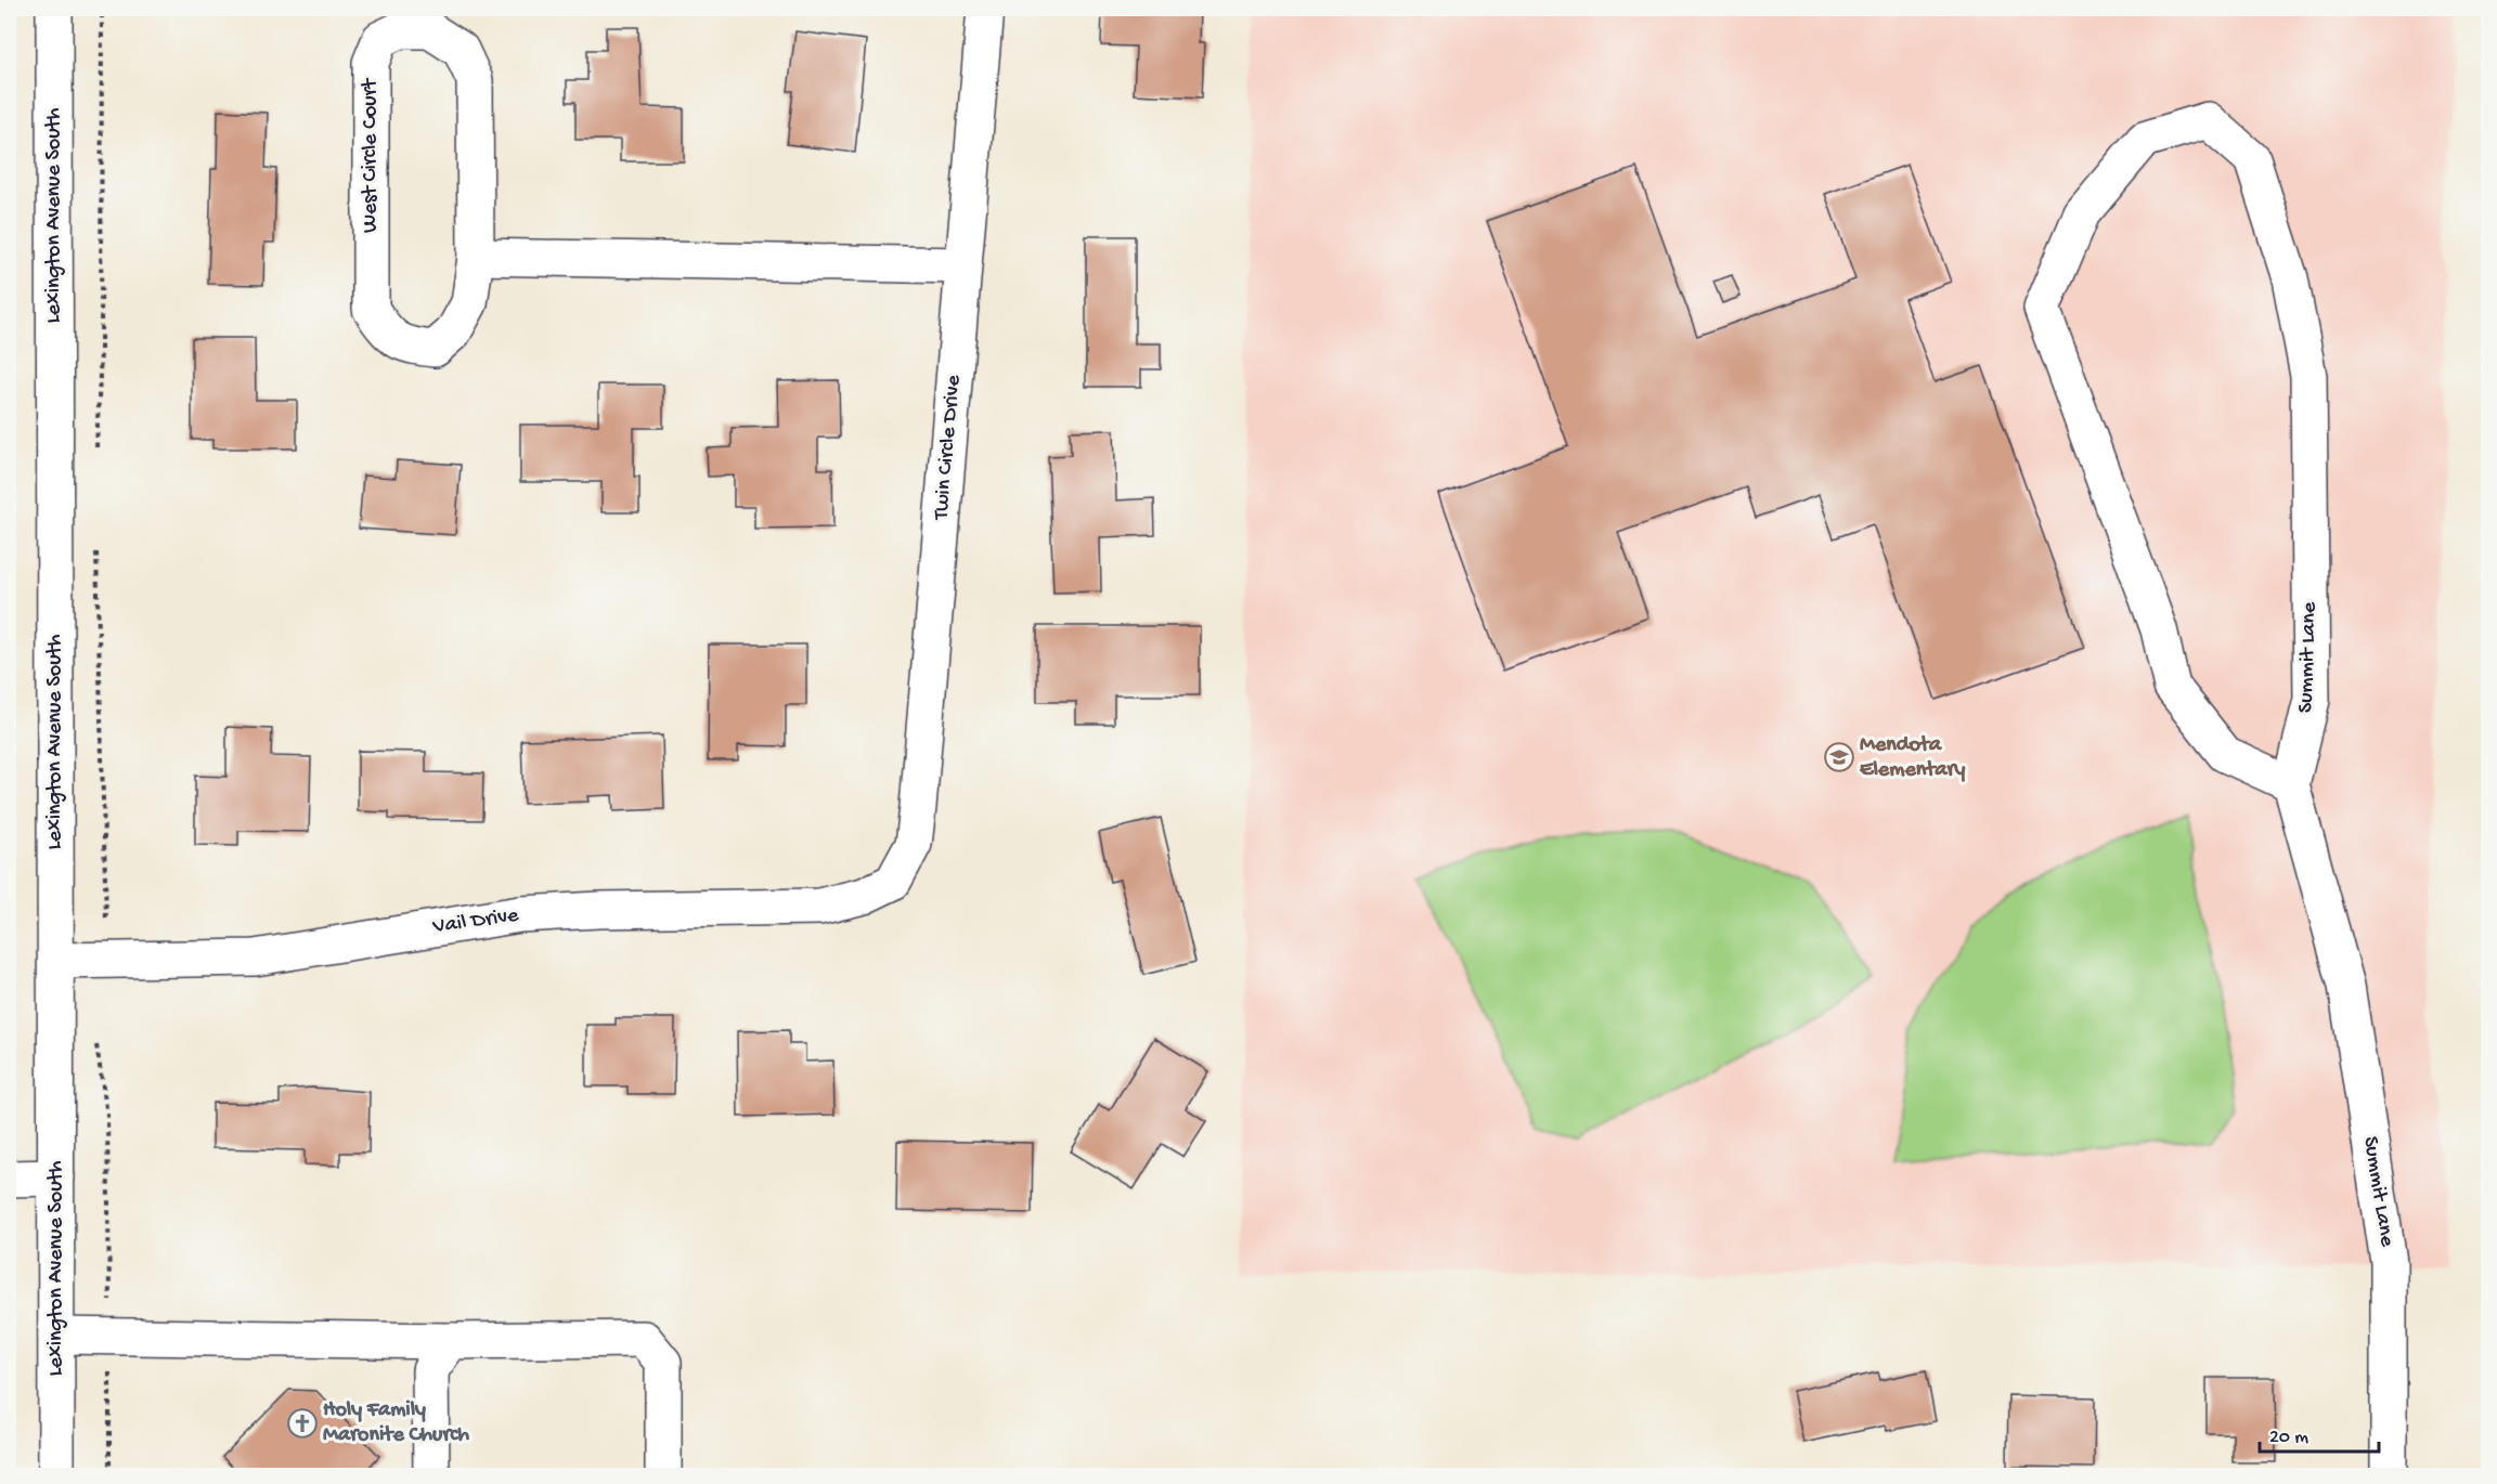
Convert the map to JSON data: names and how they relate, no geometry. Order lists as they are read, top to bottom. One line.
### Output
{"streets":{"street":["West Circle Court","Lexington Avenue South","Twin Circle Drive","Summit Lane","Vail Drive"]},"crossings":[["Lexington Avenue South","Vail Drive"],["Twin Circle Drive","Vail Drive"]],"places":{"school or university":["Mendota Elementary"],"church":["Holy Family Maronite Church"]},"scale_bar":"20 m"}
